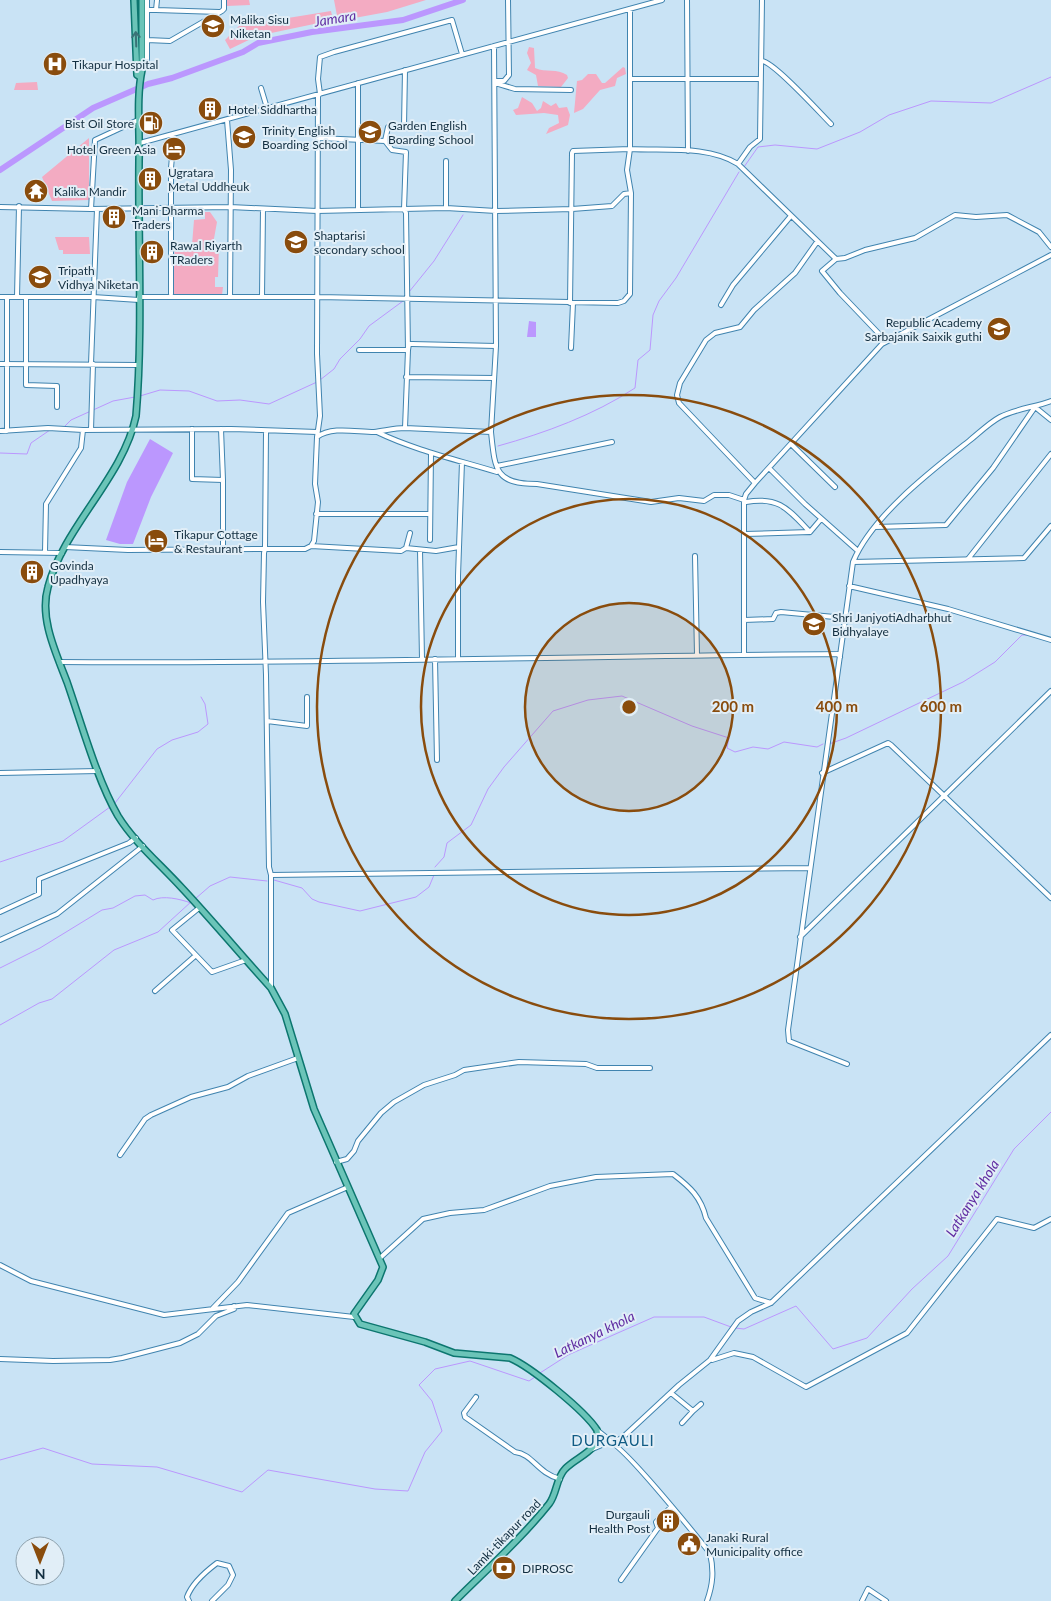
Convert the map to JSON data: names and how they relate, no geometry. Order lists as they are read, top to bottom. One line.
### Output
{"streets":{"main road":["Lamki-tikapur road"]},"districts":["DURGAULI"],"water":["Jamara","Latkanya khola"],"places":{"school or university":["Malika Sisu Niketan","Garden English Boarding School","Trinity English Boarding School","Shaptarisi secondary school","Tripath Vidhya Niketan","Republic Academy Sarbajanik Saixik guthi","Shri JanjyotiAdharbhut Bidhyalaye"],"hospital":["Tikapur Hospital"],"building":["Hotel Siddhartha","Ugratara Metal Uddheuk","Mani Dharma Traders","Rawal Riyarth TRaders","Govinda Upadhyaya","Durgauli Health Post"],"fuel station":["Bist Oil Store"],"hotel":["Hotel Green Asia","Tikapur Cottage & Restaurant"],"temple":["Kalika Mandir"],"public building":["Janaki Rural Municipality office"],"bank":["DIPROSC"]},"north":"bottom","rings":["200 m","400 m","600 m"]}
